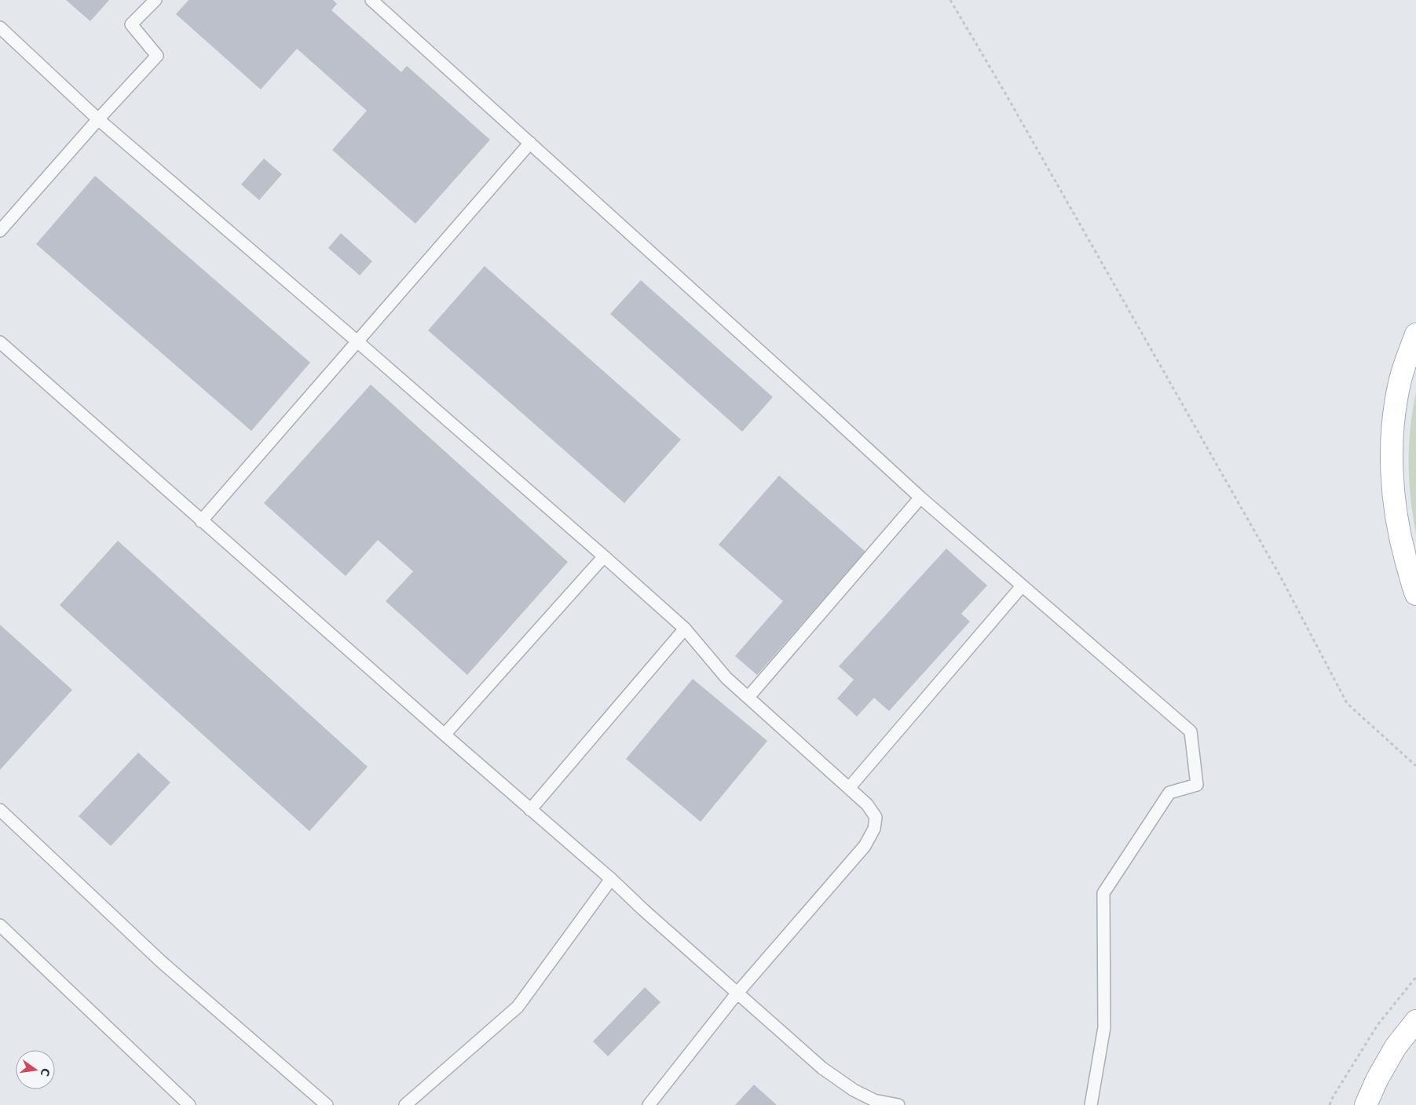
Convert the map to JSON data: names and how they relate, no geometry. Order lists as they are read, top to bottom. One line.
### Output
{"north":"right"}
